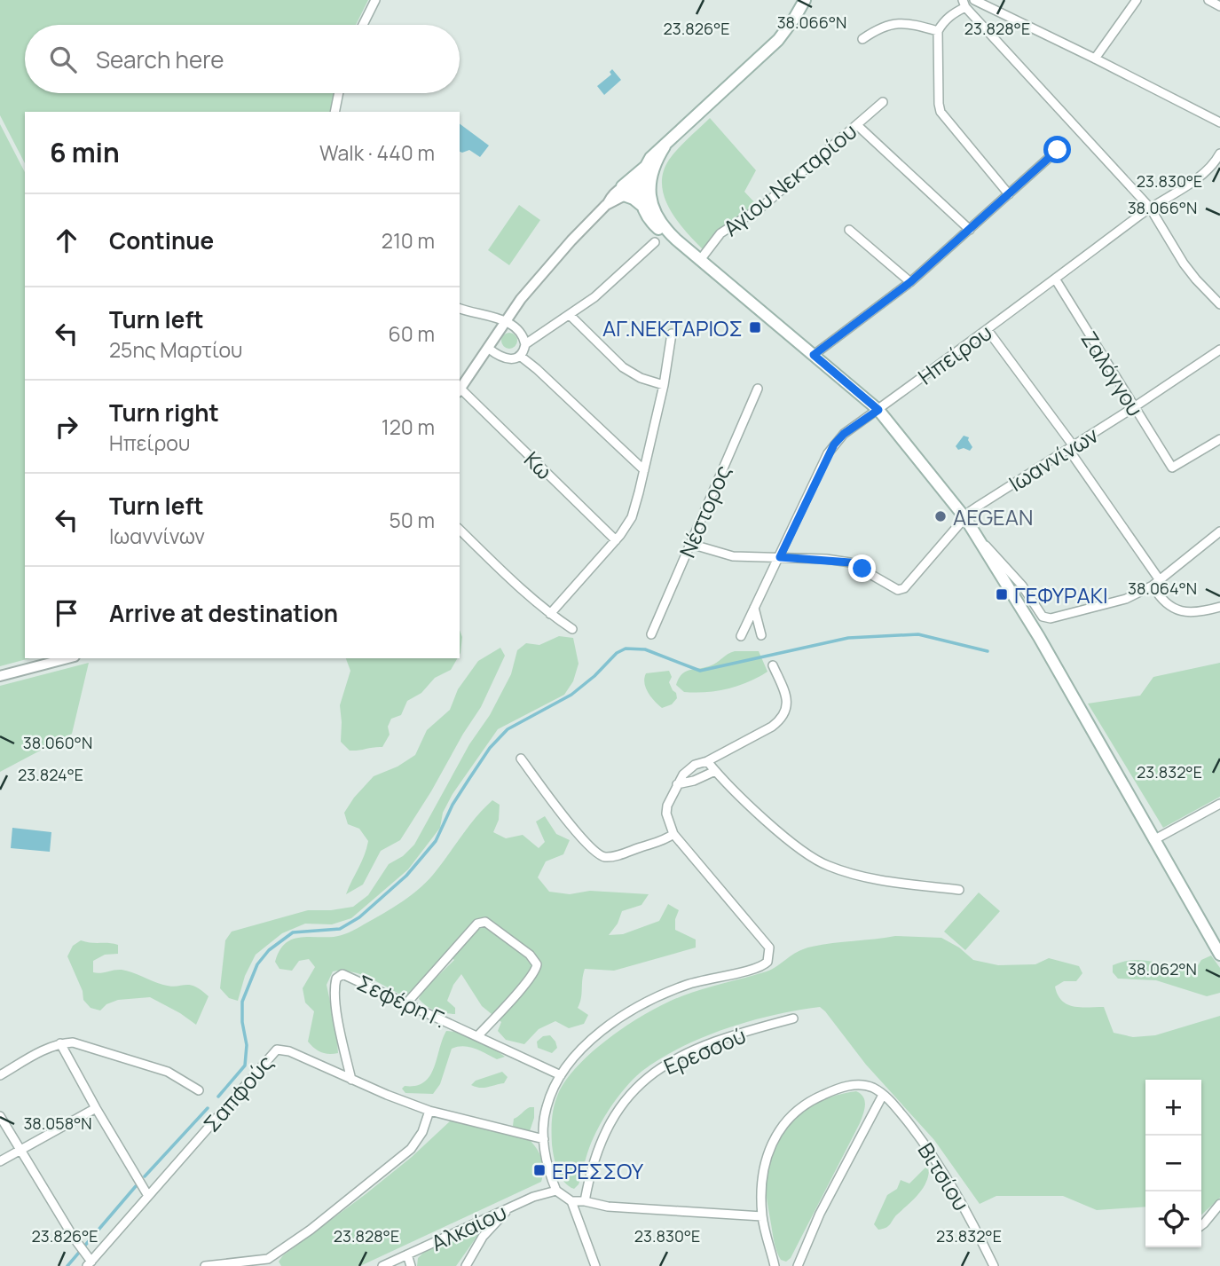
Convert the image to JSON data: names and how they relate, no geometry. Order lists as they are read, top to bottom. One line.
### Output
{"streets":{"street":["Αγίου Νεκταρίου","Ηπείρου","Ζαλόγγου","Ιωαννίνων","Κω","Νέστορος","Σεφέρη Γ.","Ερεσσού","Σαπφούς","Βιτσίου","Αλκαίου"]},"crossings":[["Ηπείρου","Ζαλόγγου"],["Ηπείρου","Ιωαννίνων"],["Ζαλόγγου","Ιωαννίνων"],["Ιωαννίνων","Νέστορος"],["Σεφέρη Γ.","Σαπφούς"]],"places":{"transit":["ΑΓ.ΝΕΚΤΑΡΙΟΣ","ΓΕΦΥΡΑΚΙ","ΕΡΕΣΣΟΥ"],"other":["AEGEAN"]},"page":{"search":"Search here","heading":["6 min","Walk · 440 m"],"list":[["Continue","210 m"],["Turn left","25ης Μαρτίου","60 m"],["Turn right","Ηπείρου","120 m"],["Turn left","Ιωαννίνων","50 m"],"Arrive at destination"],"map_buttons":["+","−"]},"coordinates":["38.066°N","23.826°E","23.828°E","23.830°E","38.064°N","38.060°N","23.832°E","23.824°E","38.062°N","38.058°N"]}
